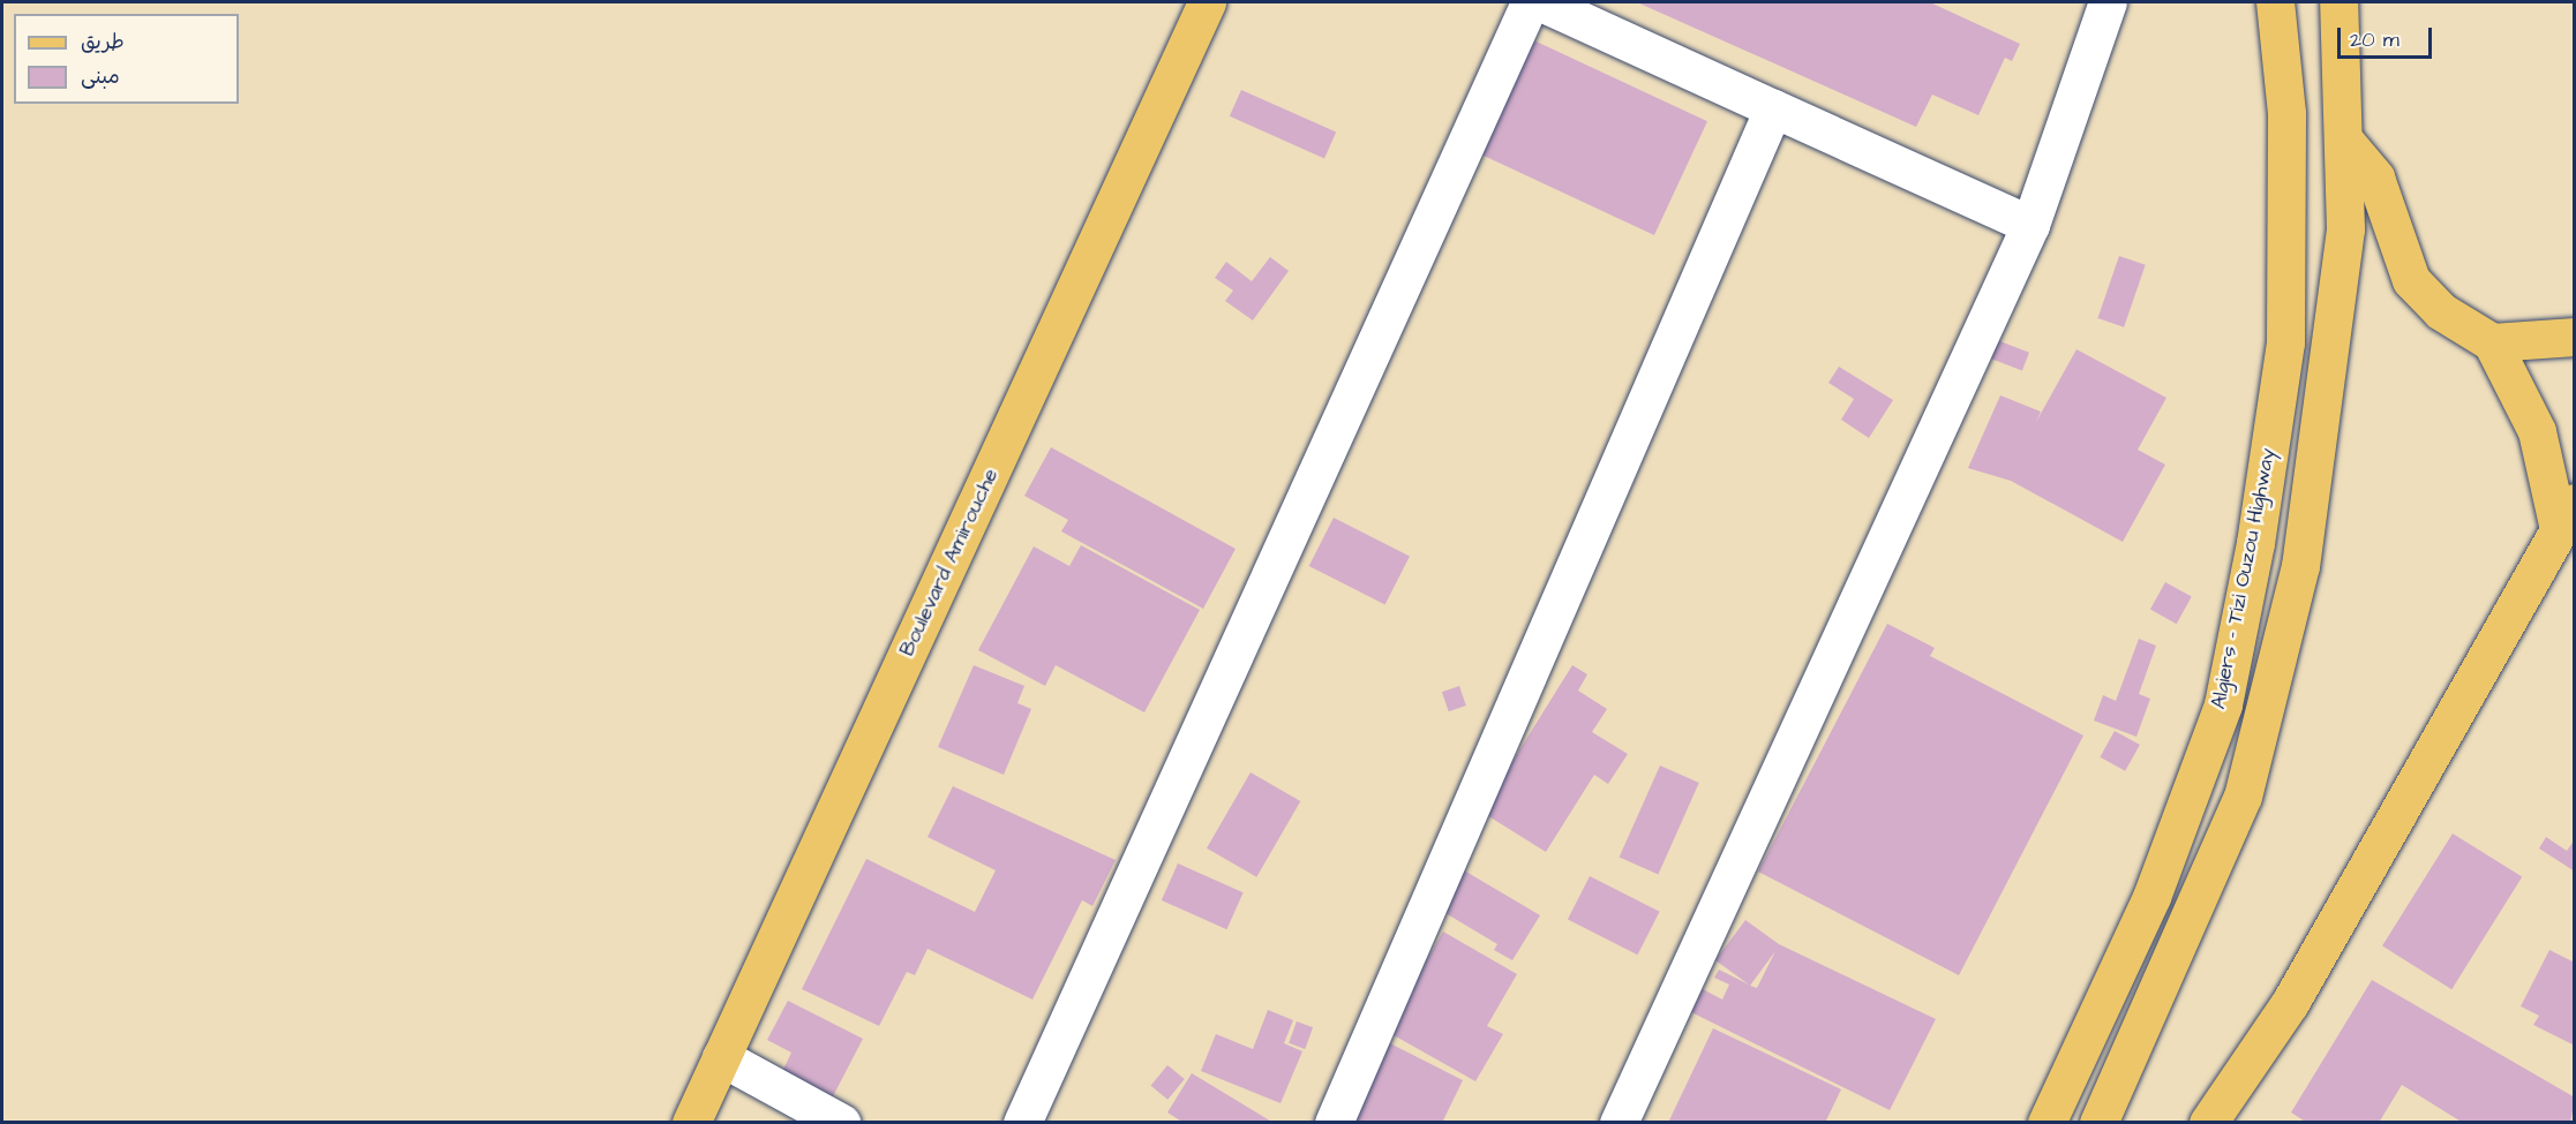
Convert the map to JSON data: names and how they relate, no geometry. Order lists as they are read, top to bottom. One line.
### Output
{"streets":{"main road":["Boulevard Amirouche","Algiers - Tizi Ouzou Highway"]},"legend":["طريق","مبنى"],"scale_bar":"20 m"}
